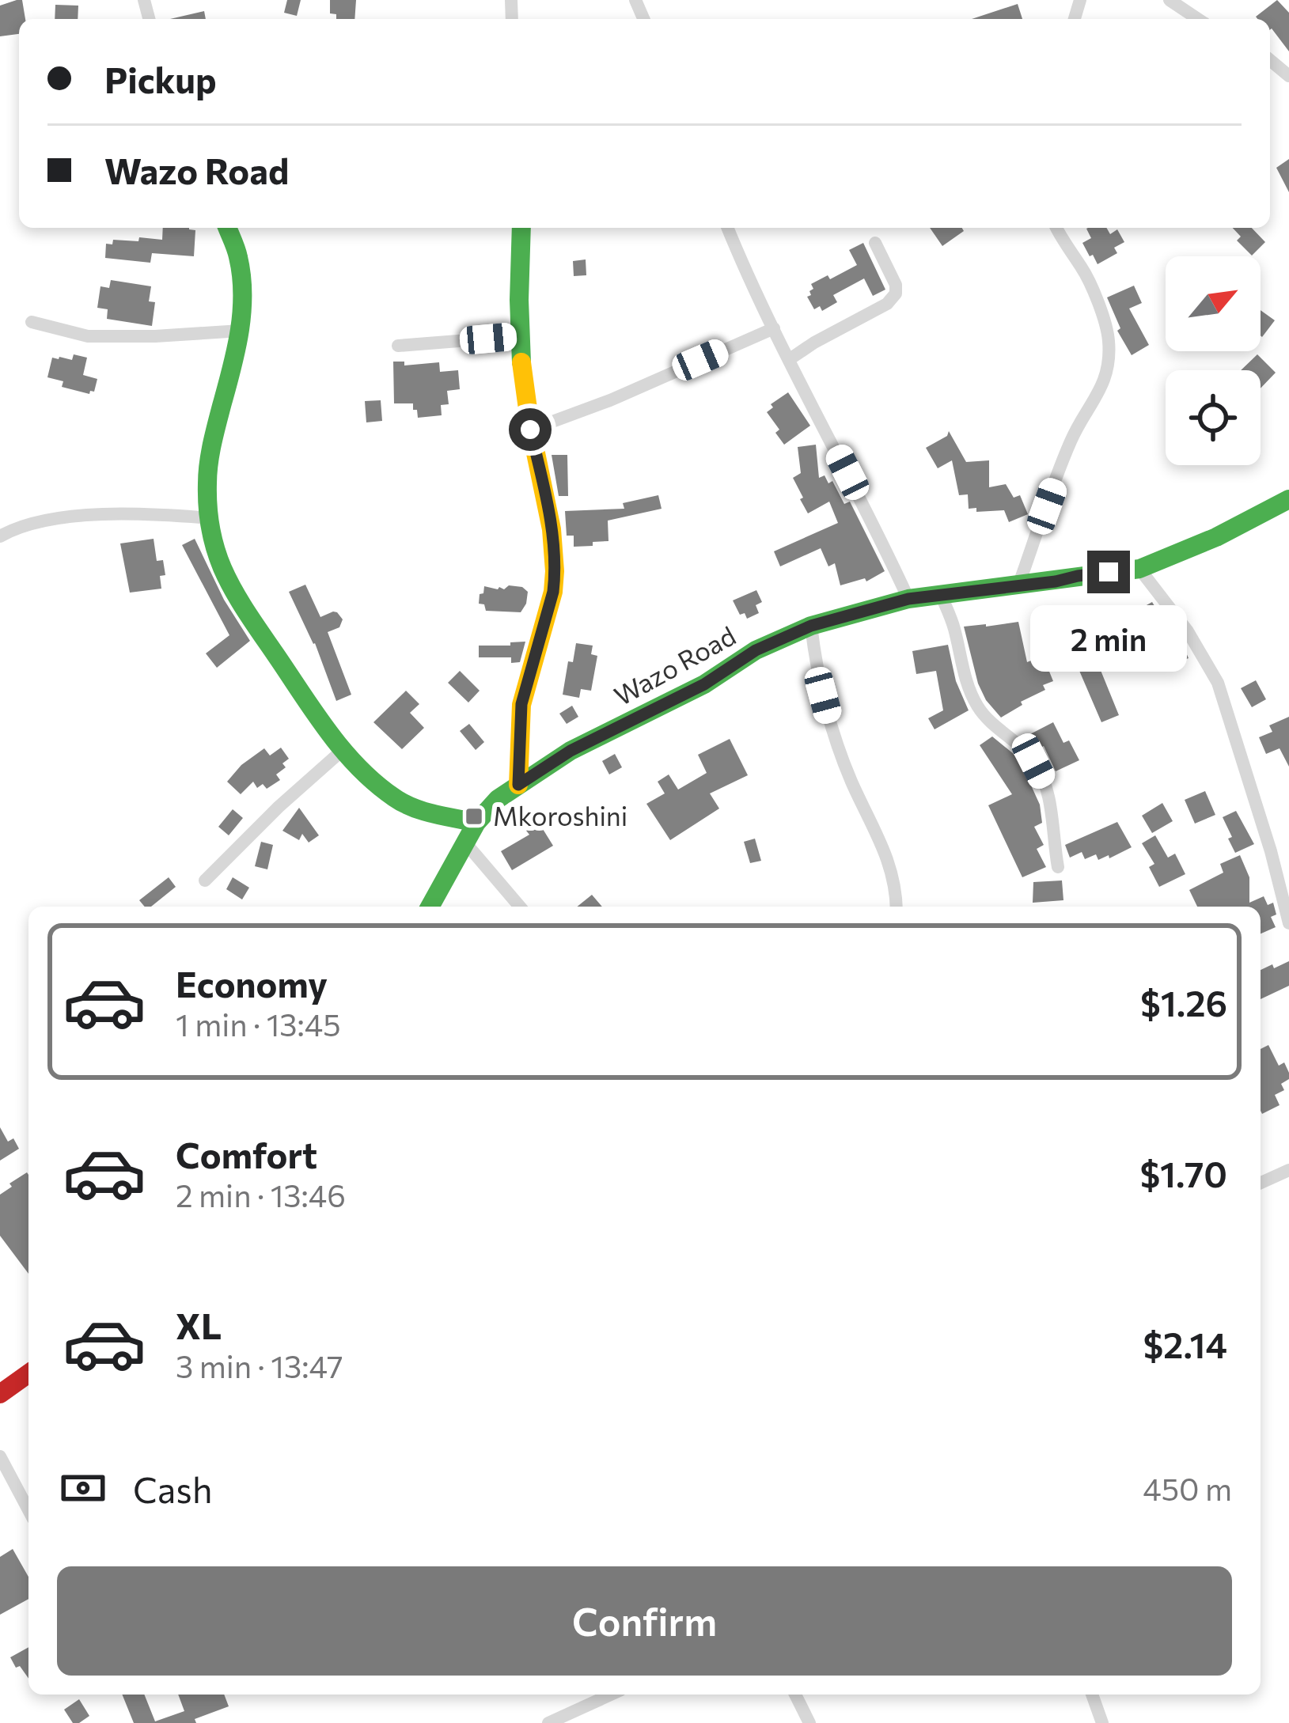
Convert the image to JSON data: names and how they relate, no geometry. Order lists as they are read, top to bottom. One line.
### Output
{"streets":{"street":["Wazo Road"]},"places":{"transit":["Mkoroshini"]},"north":"top right","page":{"banner":["Pickup","Wazo Road"],"bubble":"2 min","list":[{"name":"Economy","note":"1 min · 13:45","value":"$1.26"},{"name":"Comfort","note":"2 min · 13:46","value":"$1.70"},{"name":"XL","note":"3 min · 13:47","value":"$2.14"}],"pay":["Cash","450 m"],"buttons":"Confirm"}}
